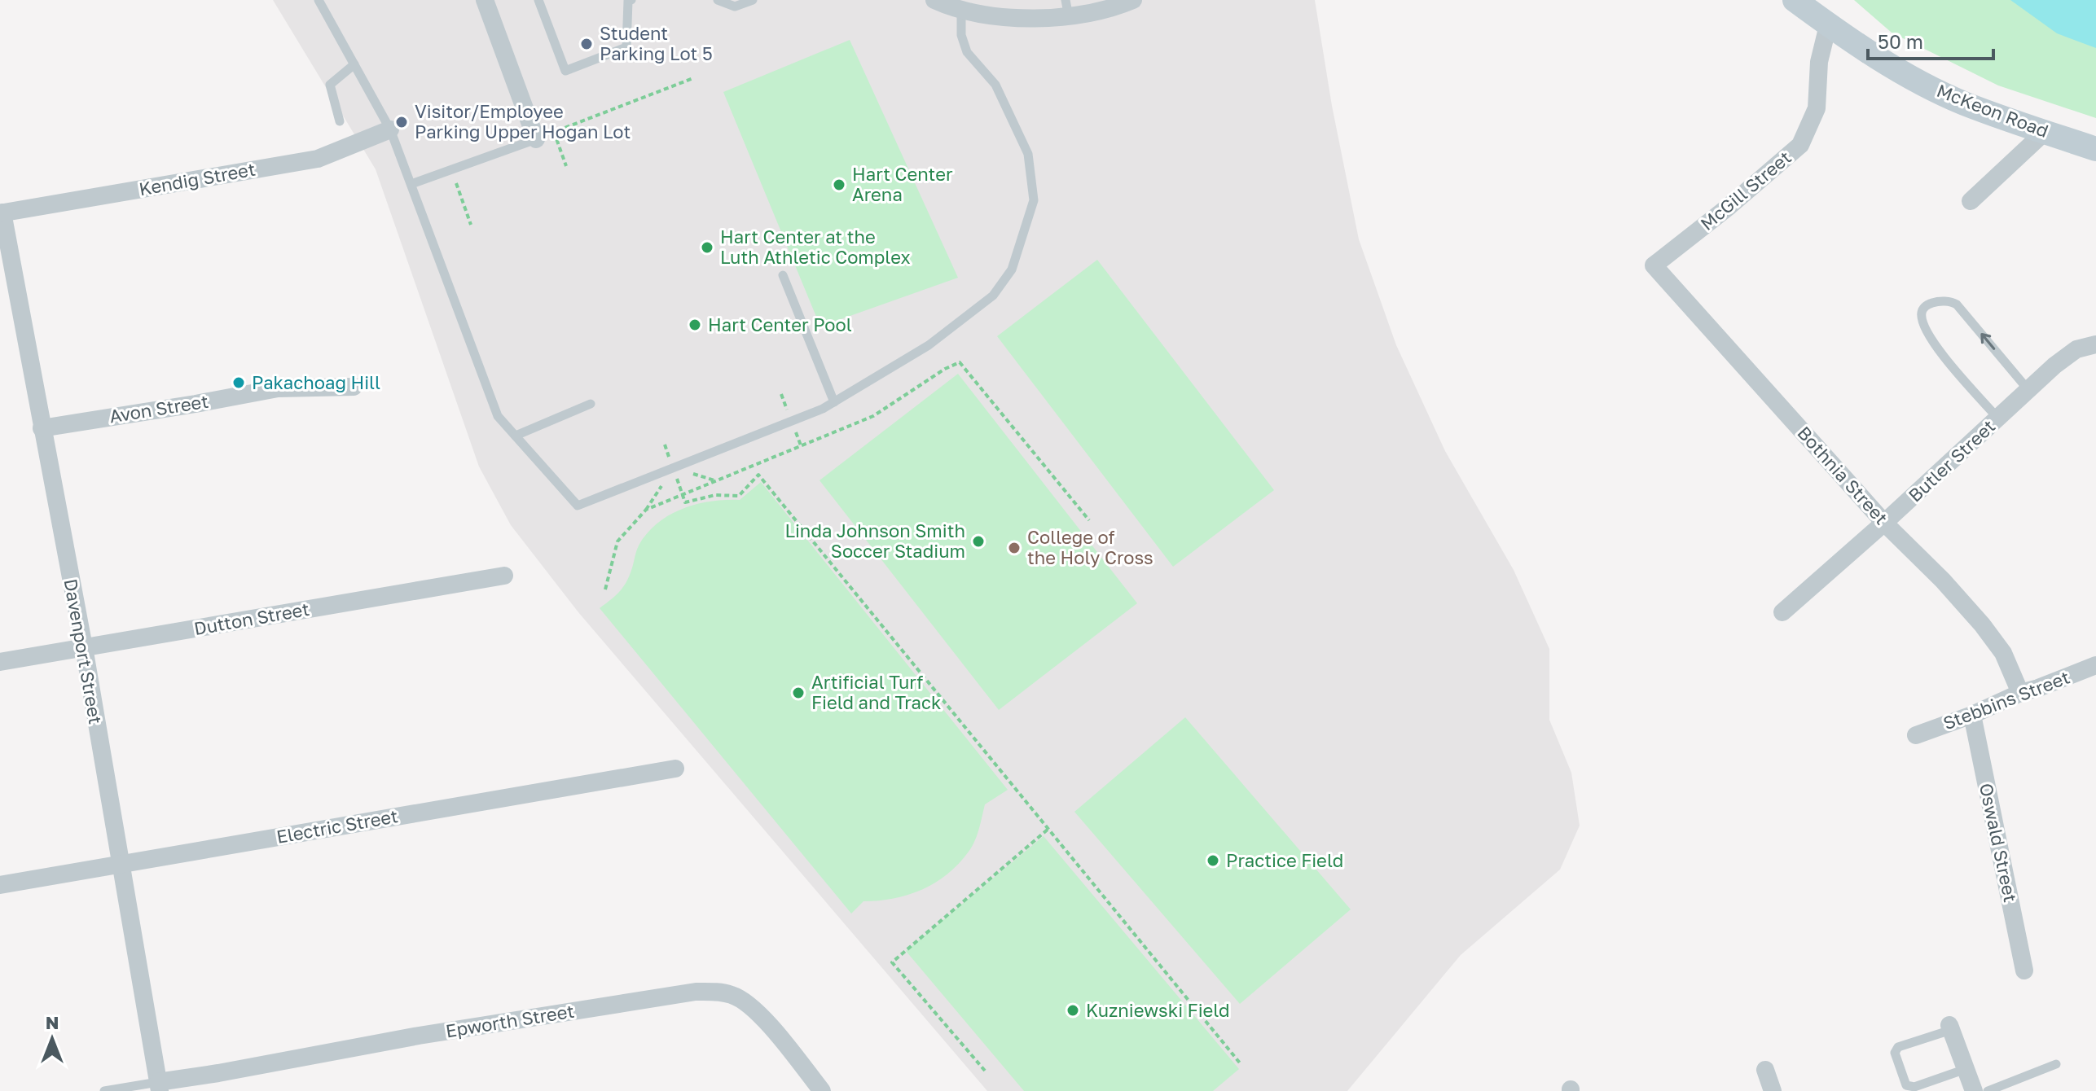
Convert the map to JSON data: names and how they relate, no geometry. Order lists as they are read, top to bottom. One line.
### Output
{"streets":{"main road":["McKeon Road"],"street":["Kendig Street","McGill Street","Avon Street","Butler Street","Bothnia Street","Dutton Street","Davenport Street","Stebbins Street","Electric Street","Oswald Street","Epworth Street"]},"crossings":[["McKeon Road","McGill Street"],["Kendig Street","Davenport Street"],["McGill Street","Bothnia Street"],["Avon Street","Davenport Street"],["Butler Street","Bothnia Street"],["Bothnia Street","Stebbins Street"],["Dutton Street","Davenport Street"],["Davenport Street","Electric Street"],["Davenport Street","Epworth Street"],["Stebbins Street","Oswald Street"]],"places":["Student Parking Lot 5","Visitor/Employee Parking Upper Hogan Lot","Hart Center Arena","Hart Center at the Luth Athletic Complex","Hart Center Pool","Pakachoag Hill","Linda Johnson Smith Soccer Stadium","College of the Holy Cross","Artificial Turf Field and Track","Practice Field","Kuzniewski Field"],"scale_bar":"50 m","north":"top"}
